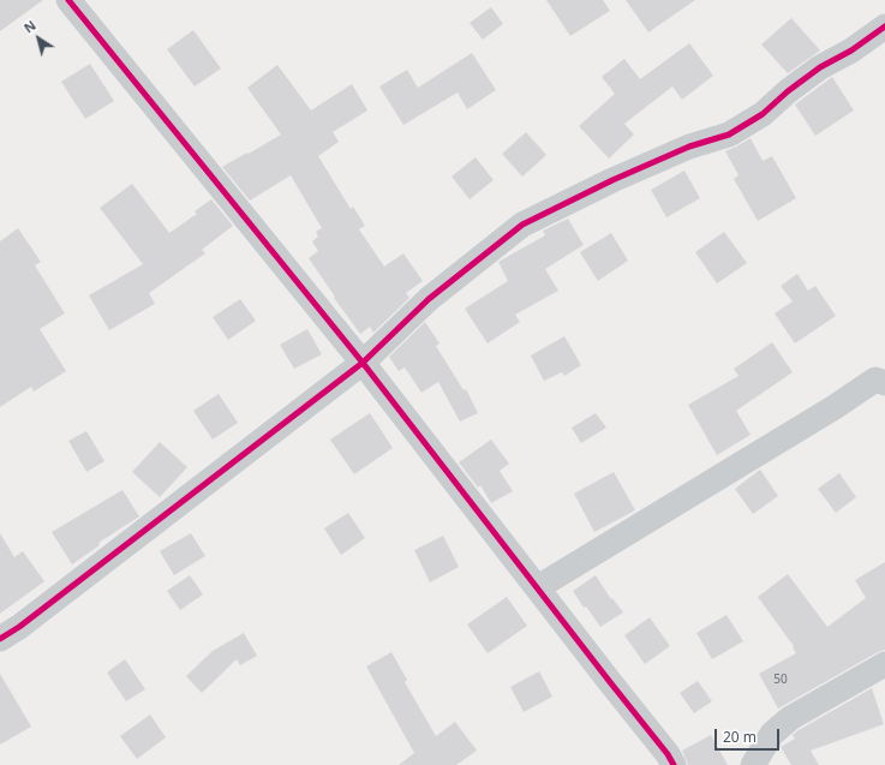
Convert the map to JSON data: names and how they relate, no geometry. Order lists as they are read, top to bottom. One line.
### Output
{"house_numbers":["50"],"scale_bar":"20 m","north":"top left"}
